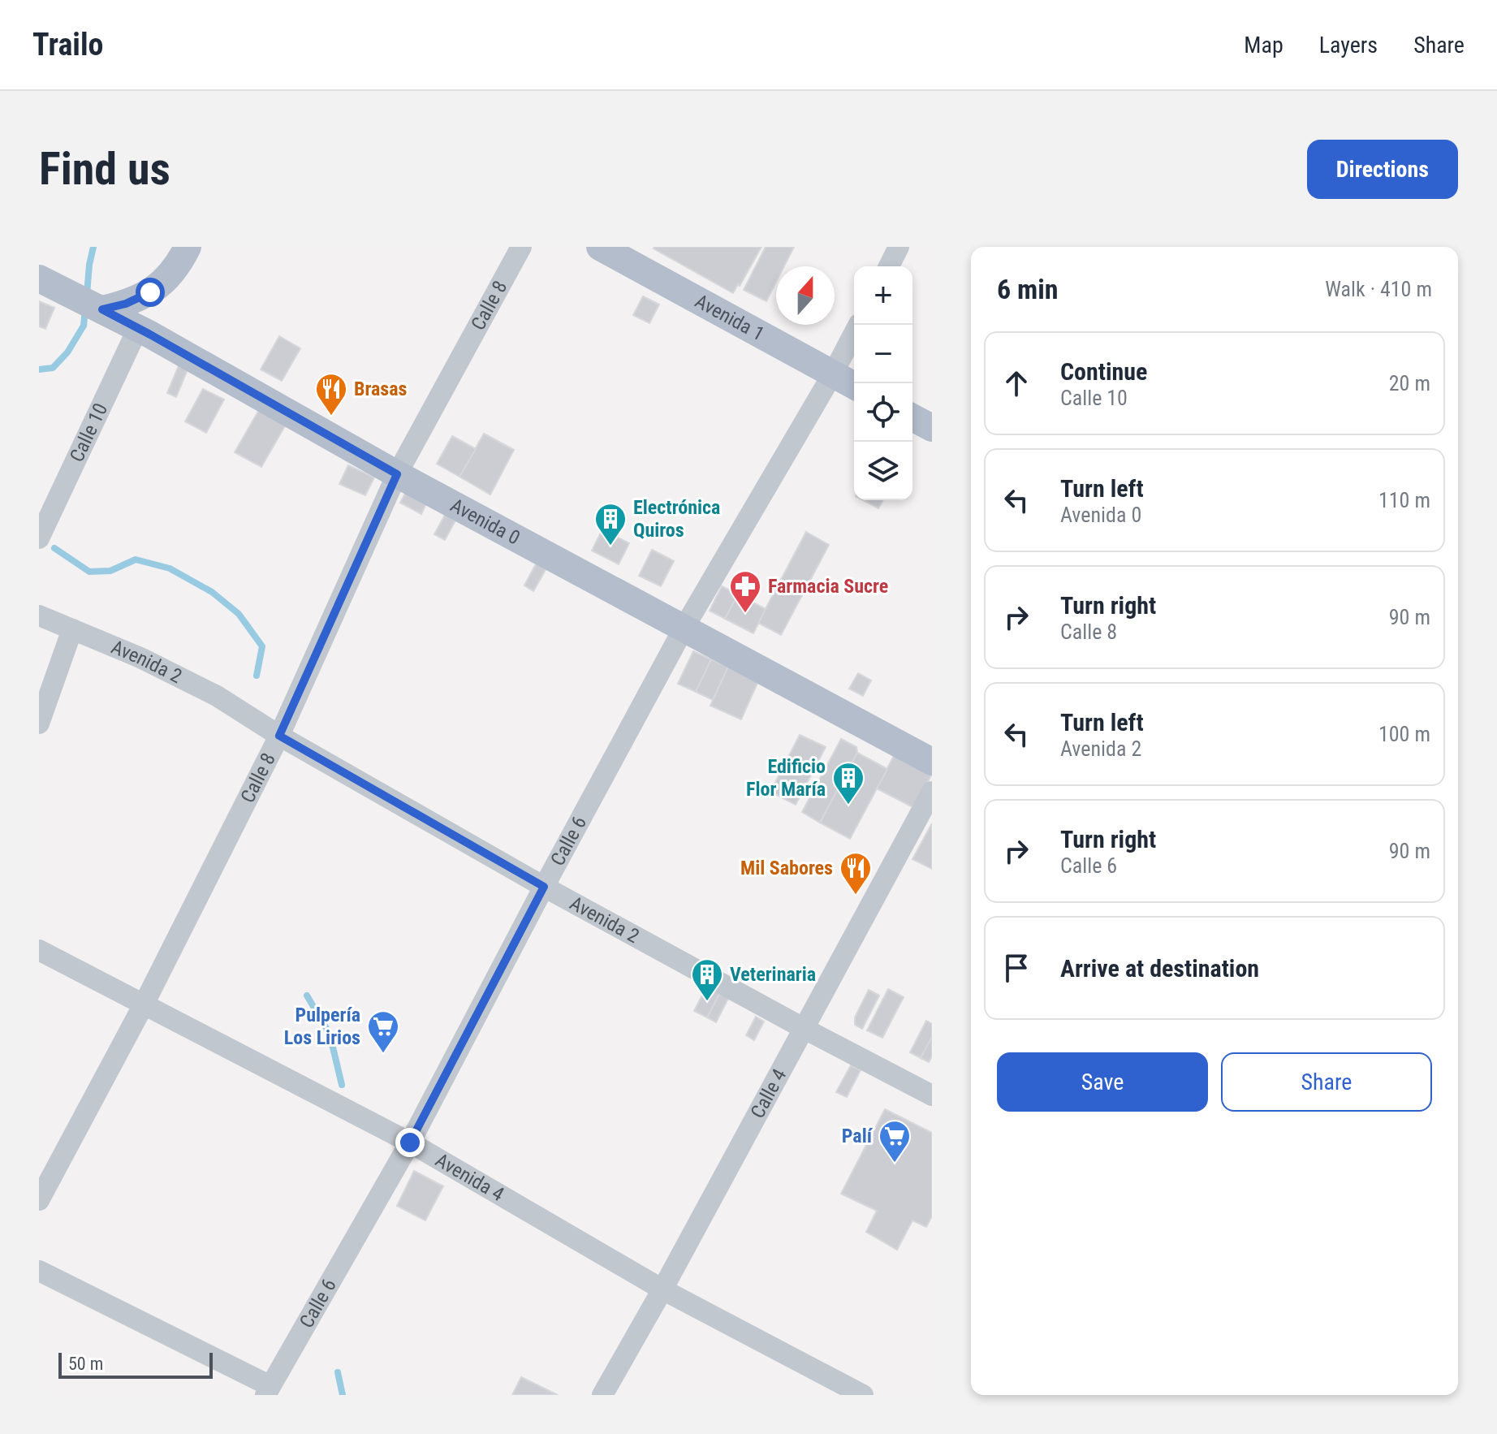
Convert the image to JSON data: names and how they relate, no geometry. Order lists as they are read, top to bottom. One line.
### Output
{"streets":{"main road":["Avenida 1","Calle 10","Avenida 0"],"street":["Calle 8","Avenida 2","Calle 6","Calle 4","Avenida 4"]},"crossings":[["Calle 8","Avenida 0"],["Calle 8","Avenida 2"],["Calle 8","Avenida 4"],["Avenida 1","Calle 6"],["Calle 10","Avenida 0"],["Avenida 0","Calle 6"],["Avenida 2","Calle 6"],["Avenida 2","Calle 4"],["Calle 6","Avenida 4"],["Calle 4","Avenida 4"]],"places":{"restaurant":["Brasas","Mil Sabores"],"building":["Electrónica Quiros","Edificio Flor María","Veterinaria"],"pharmacy":["Farmacia Sucre"],"supermarket":["Pulpería Los Lirios","Palí"]},"scale_bar":"50 m","north":"top","page":{"header":"Trailo","nav":["Map","Layers","Share"],"buttons":["Directions",["Save","Share"]],"title":"Find us","heading":["6 min","Walk · 410 m"],"map_buttons":["+","−"],"list":[["Continue","Calle 10","20 m"],["Turn left","Avenida 0","110 m"],["Turn right","Calle 8","90 m"],["Turn left","Avenida 2","100 m"],["Turn right","Calle 6","90 m"],"Arrive at destination"],"scale":"50 m"}}
